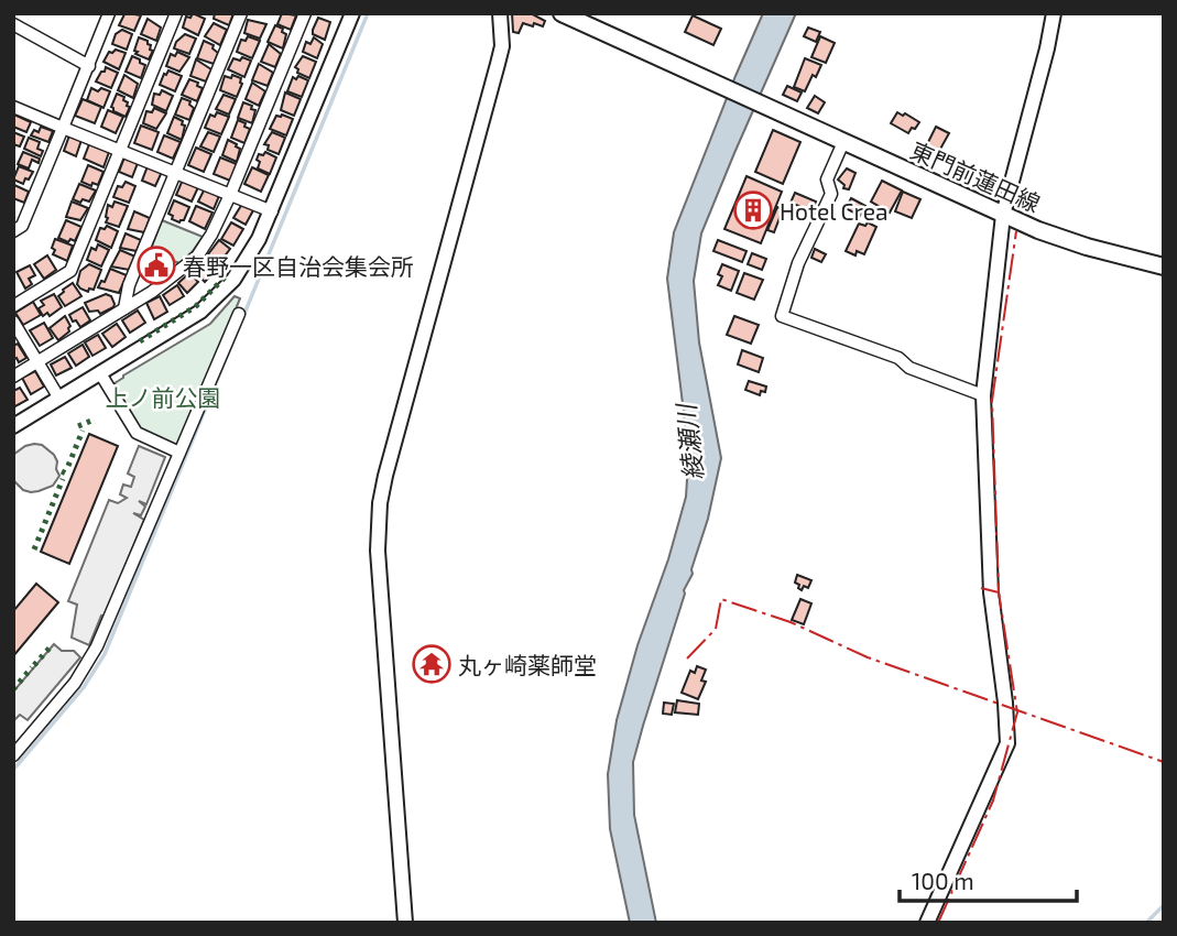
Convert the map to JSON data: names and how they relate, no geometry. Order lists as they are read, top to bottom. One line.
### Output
{"streets":{"main road":["東門前蓮田線"]},"water":["綾瀬川"],"parks":["上ノ前公園"],"places":{"building":["Hotel Crea"],"public building":["春野一区自治会集会所"],"temple":["丸ヶ崎薬師堂"]},"scale_bar":"100 m"}
